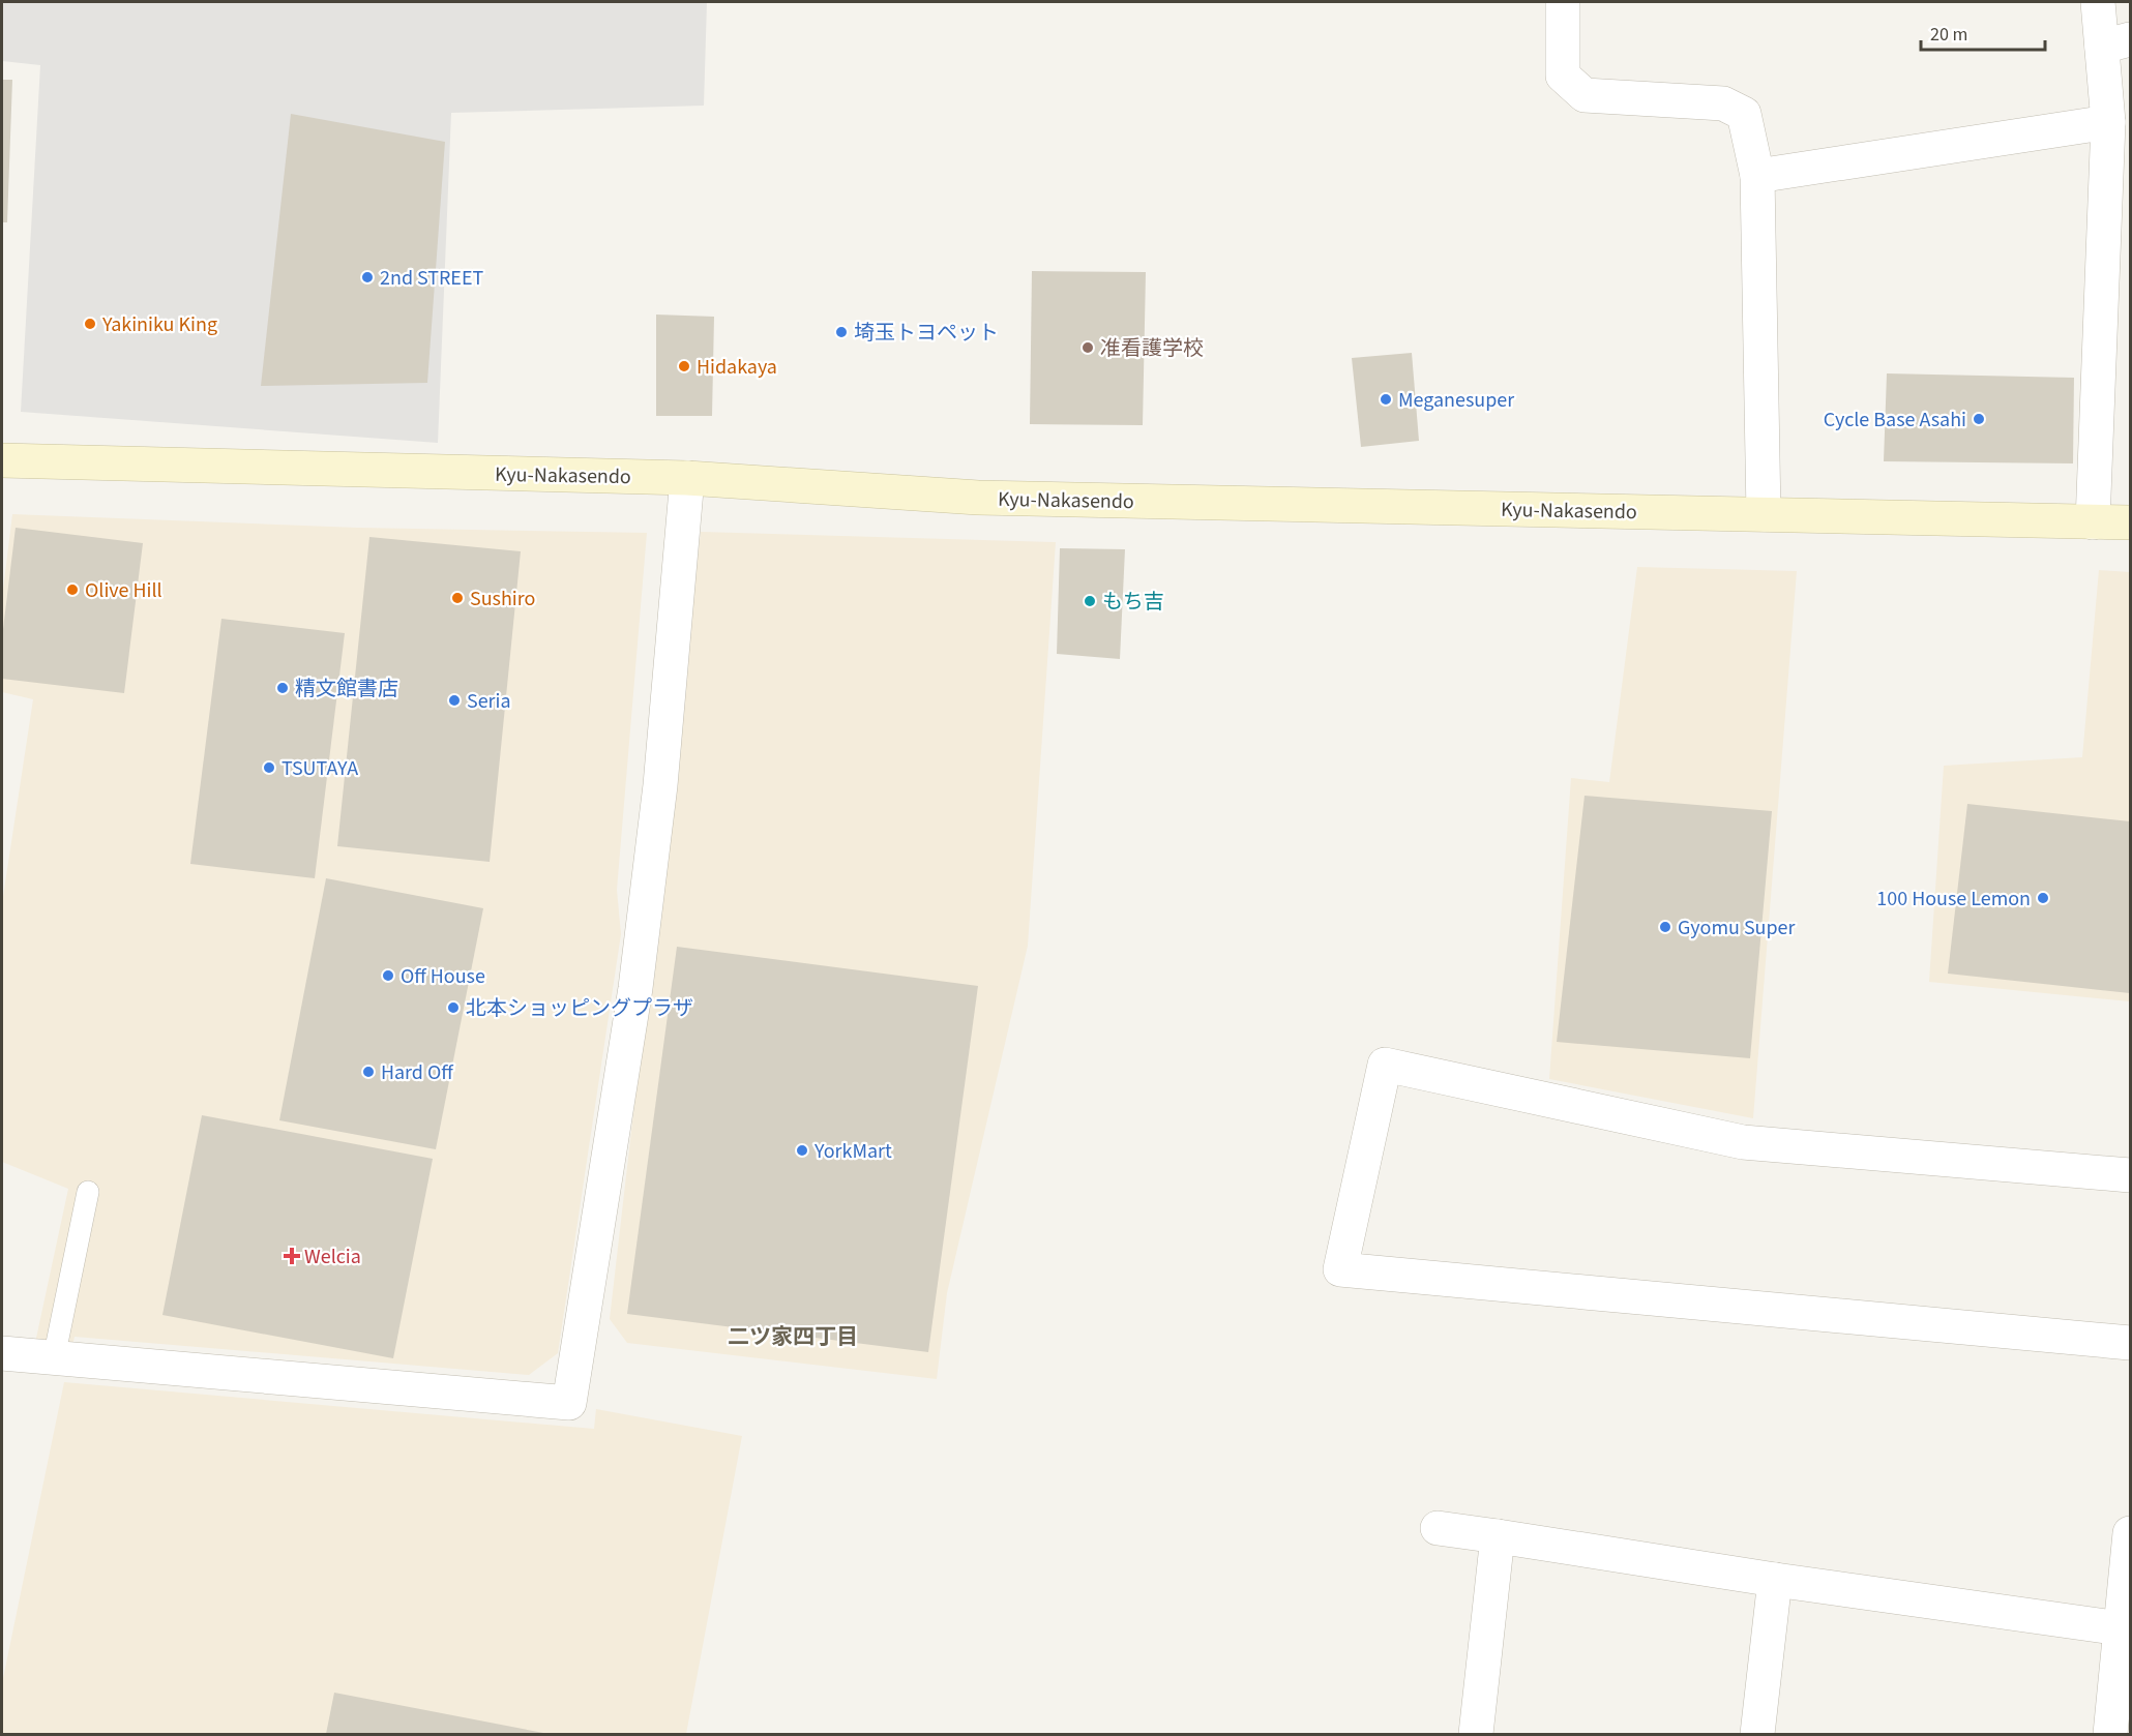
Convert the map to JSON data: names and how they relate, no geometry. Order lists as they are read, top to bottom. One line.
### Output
{"streets":{"main road":["Kyu-Nakasendo"]},"districts":["二ツ家四丁目"],"places":{"other":["2nd STREET","Yakiniku King","埼玉トヨペット","准看護学校","Hidakaya","Meganesuper","Cycle Base Asahi","Olive Hill","Sushiro","もち吉","精文館書店","Seria","TSUTAYA","100 House Lemon","Gyomu Super","Off House","北本ショッピングプラザ","Hard Off","YorkMart"],"health":["Welcia"]},"scale_bar":"20 m"}
